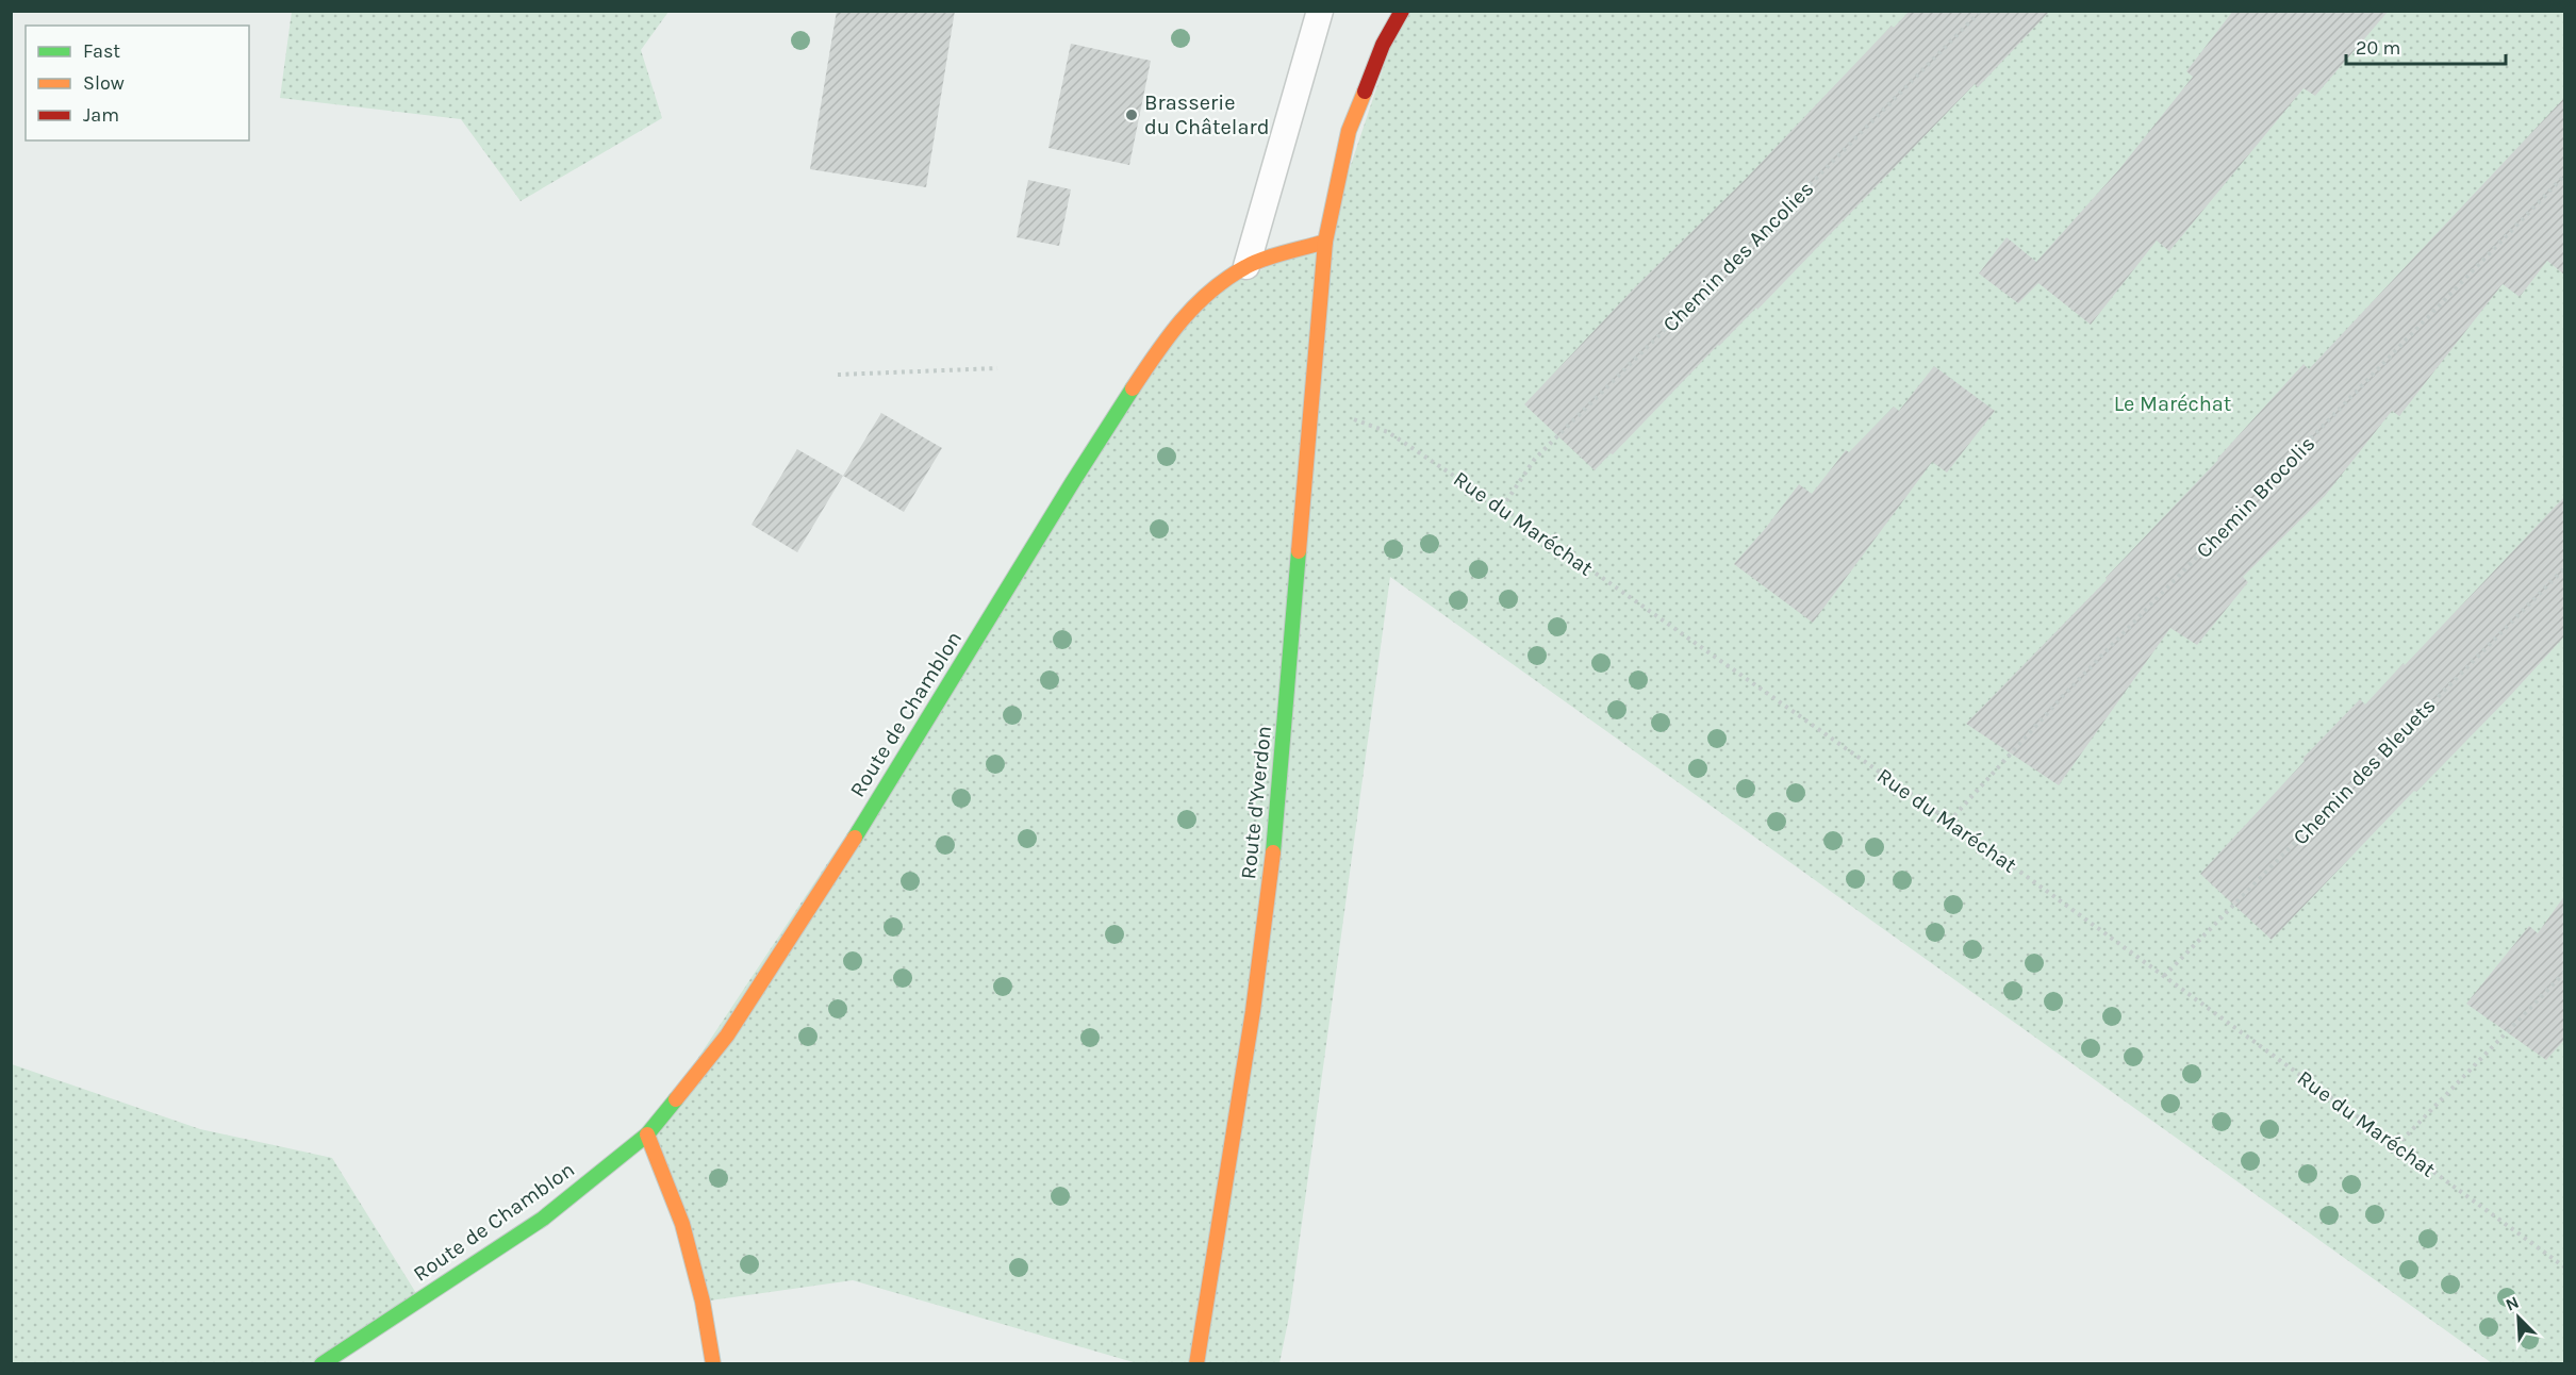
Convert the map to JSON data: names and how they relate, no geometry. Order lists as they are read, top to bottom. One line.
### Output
{"streets":{"street":["Route de Chamblon","Route d'Yverdon"],"path":["Chemin des Ancolies","Chemin Brocolis","Rue du Maréchat","Chemin des Bleuets"]},"crossings":[["Chemin des Ancolies","Rue du Maréchat"],["Chemin Brocolis","Rue du Maréchat"],["Rue du Maréchat","Chemin des Bleuets"],["Rue du Maréchat","Route d'Yverdon"],["Route de Chamblon","Route d'Yverdon"]],"parks":["Le Maréchat"],"places":["Brasserie du Châtelard"],"legend":["Fast","Slow","Jam"],"scale_bar":"20 m","north":"top left"}
